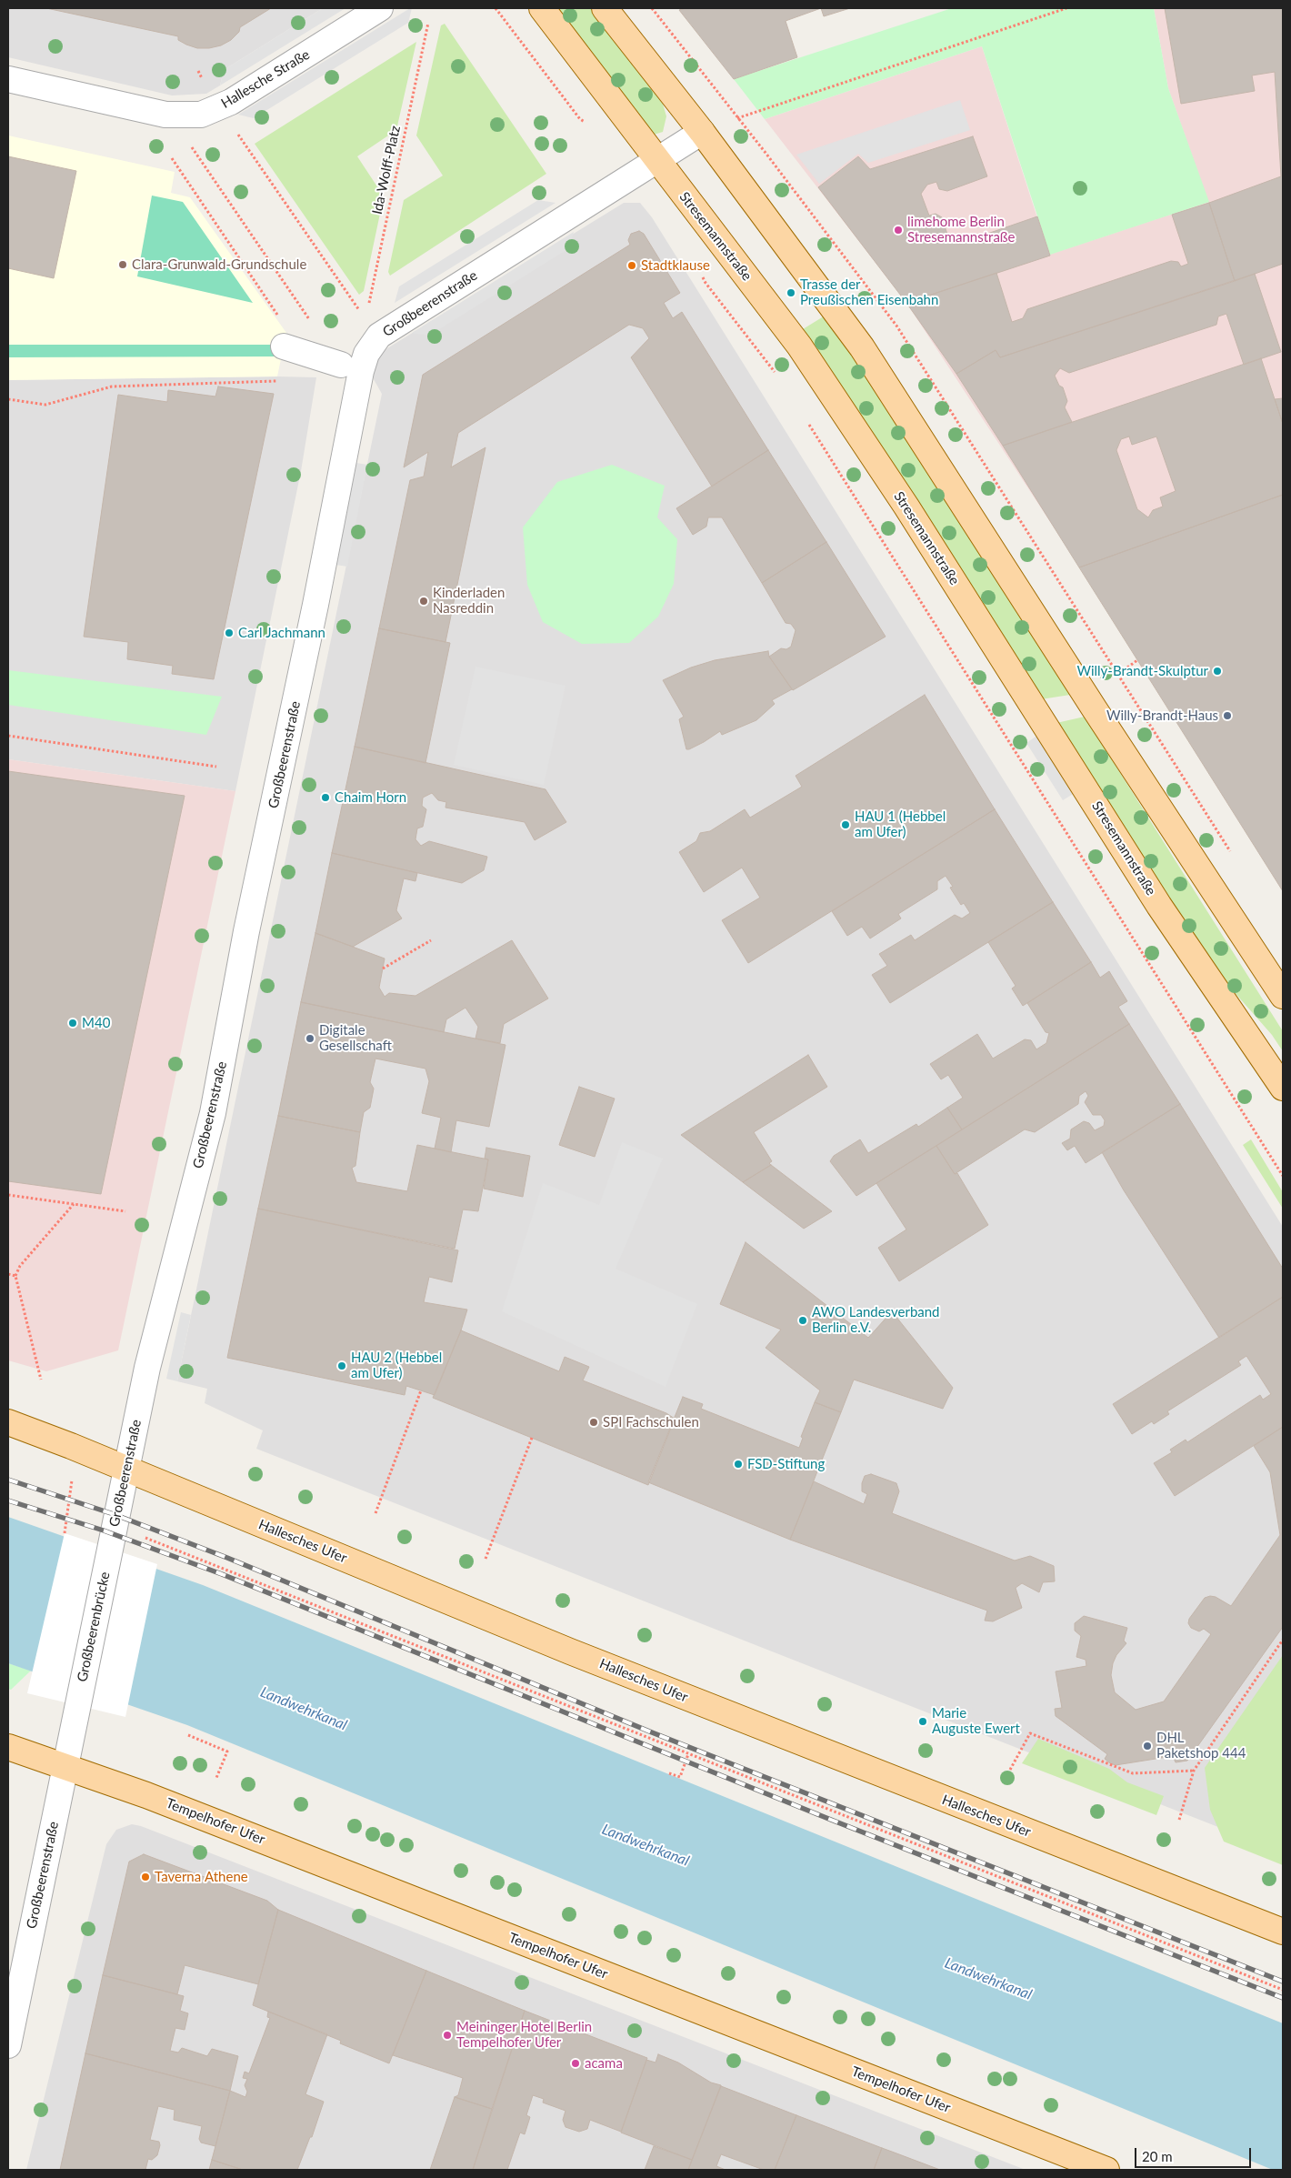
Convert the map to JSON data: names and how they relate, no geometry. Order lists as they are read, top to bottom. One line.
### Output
{"streets":{"main road":["Stresemannstraße","Hallesches Ufer","Tempelhofer Ufer"],"street":["Hallesche Straße","Großbeerenstraße","Großbeerenbrücke"],"path":["Ida-Wolff-Platz"]},"crossings":[["Stresemannstraße","Großbeerenstraße"],["Großbeerenstraße","Hallesches Ufer"],["Großbeerenstraße","Großbeerenbrücke"],["Großbeerenstraße","Tempelhofer Ufer"]],"water":["Landwehrkanal"],"places":["limehome Berlin Stresemannstraße","Clara-Grunwald-Grundschule","Stadtklause","Trasse der Preußischen Eisenbahn","Kinderladen Nasreddin","Carl Jachmann","Willy-Brandt-Skulptur","Willy-Brandt-Haus","Chaim Horn","HAU 1 (Hebbel am Ufer)","M40","Digitale Gesellschaft","AWO Landesverband Berlin e.V.","HAU 2 (Hebbel am Ufer)","SPI Fachschulen","FSD-Stiftung","Marie Auguste Ewert","DHL Paketshop 444","Taverna Athene","Meininger Hotel Berlin Tempelhofer Ufer","acama"],"scale_bar":"20 m"}
